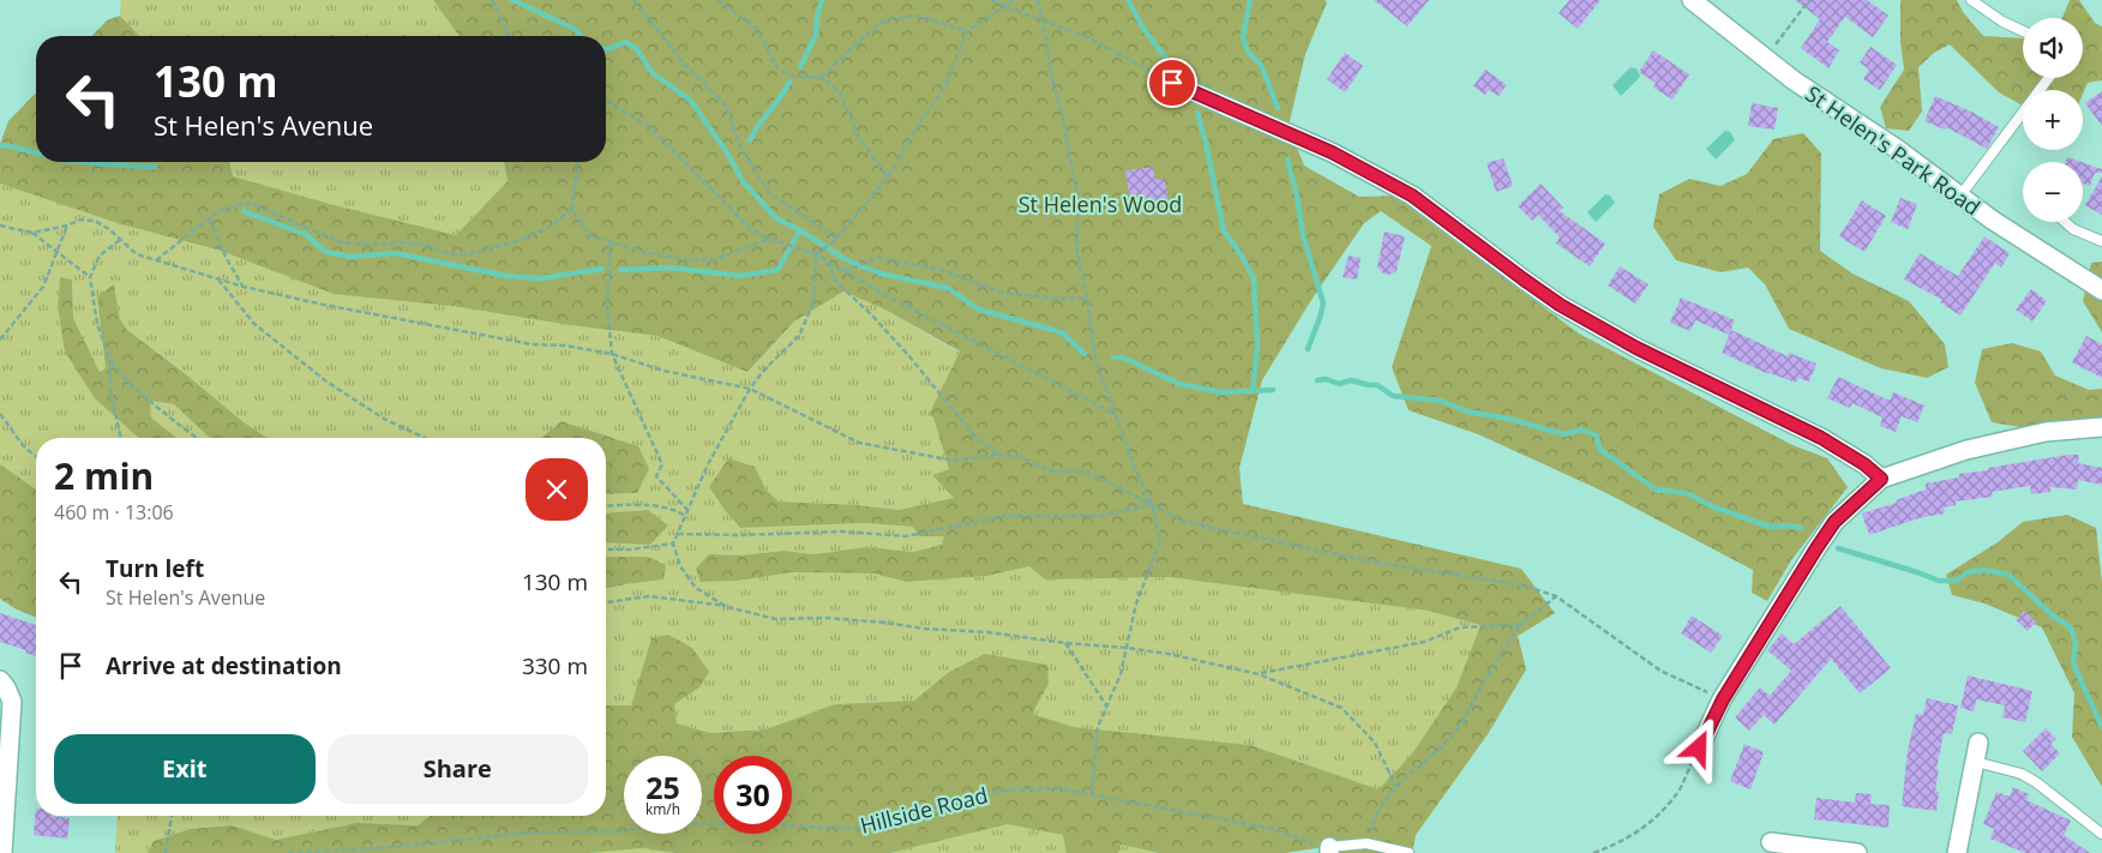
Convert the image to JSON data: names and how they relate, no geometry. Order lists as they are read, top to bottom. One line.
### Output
{"streets":{"street":["St Helen's Park Road"],"path":["Hillside Road"]},"parks":["St Helen's Wood"],"page":{"map_buttons":["+","−"],"turn":["130 m","St Helen's Avenue"],"heading":["2 min","460 m · 13:06"],"list":[{"name":"Turn left","note":"St Helen's Avenue","value":"130 m"},{"name":"Arrive at destination","value":"330 m"}],"buttons":["Exit","Share"],"speed":"25 km/h","limit":"30"}}
